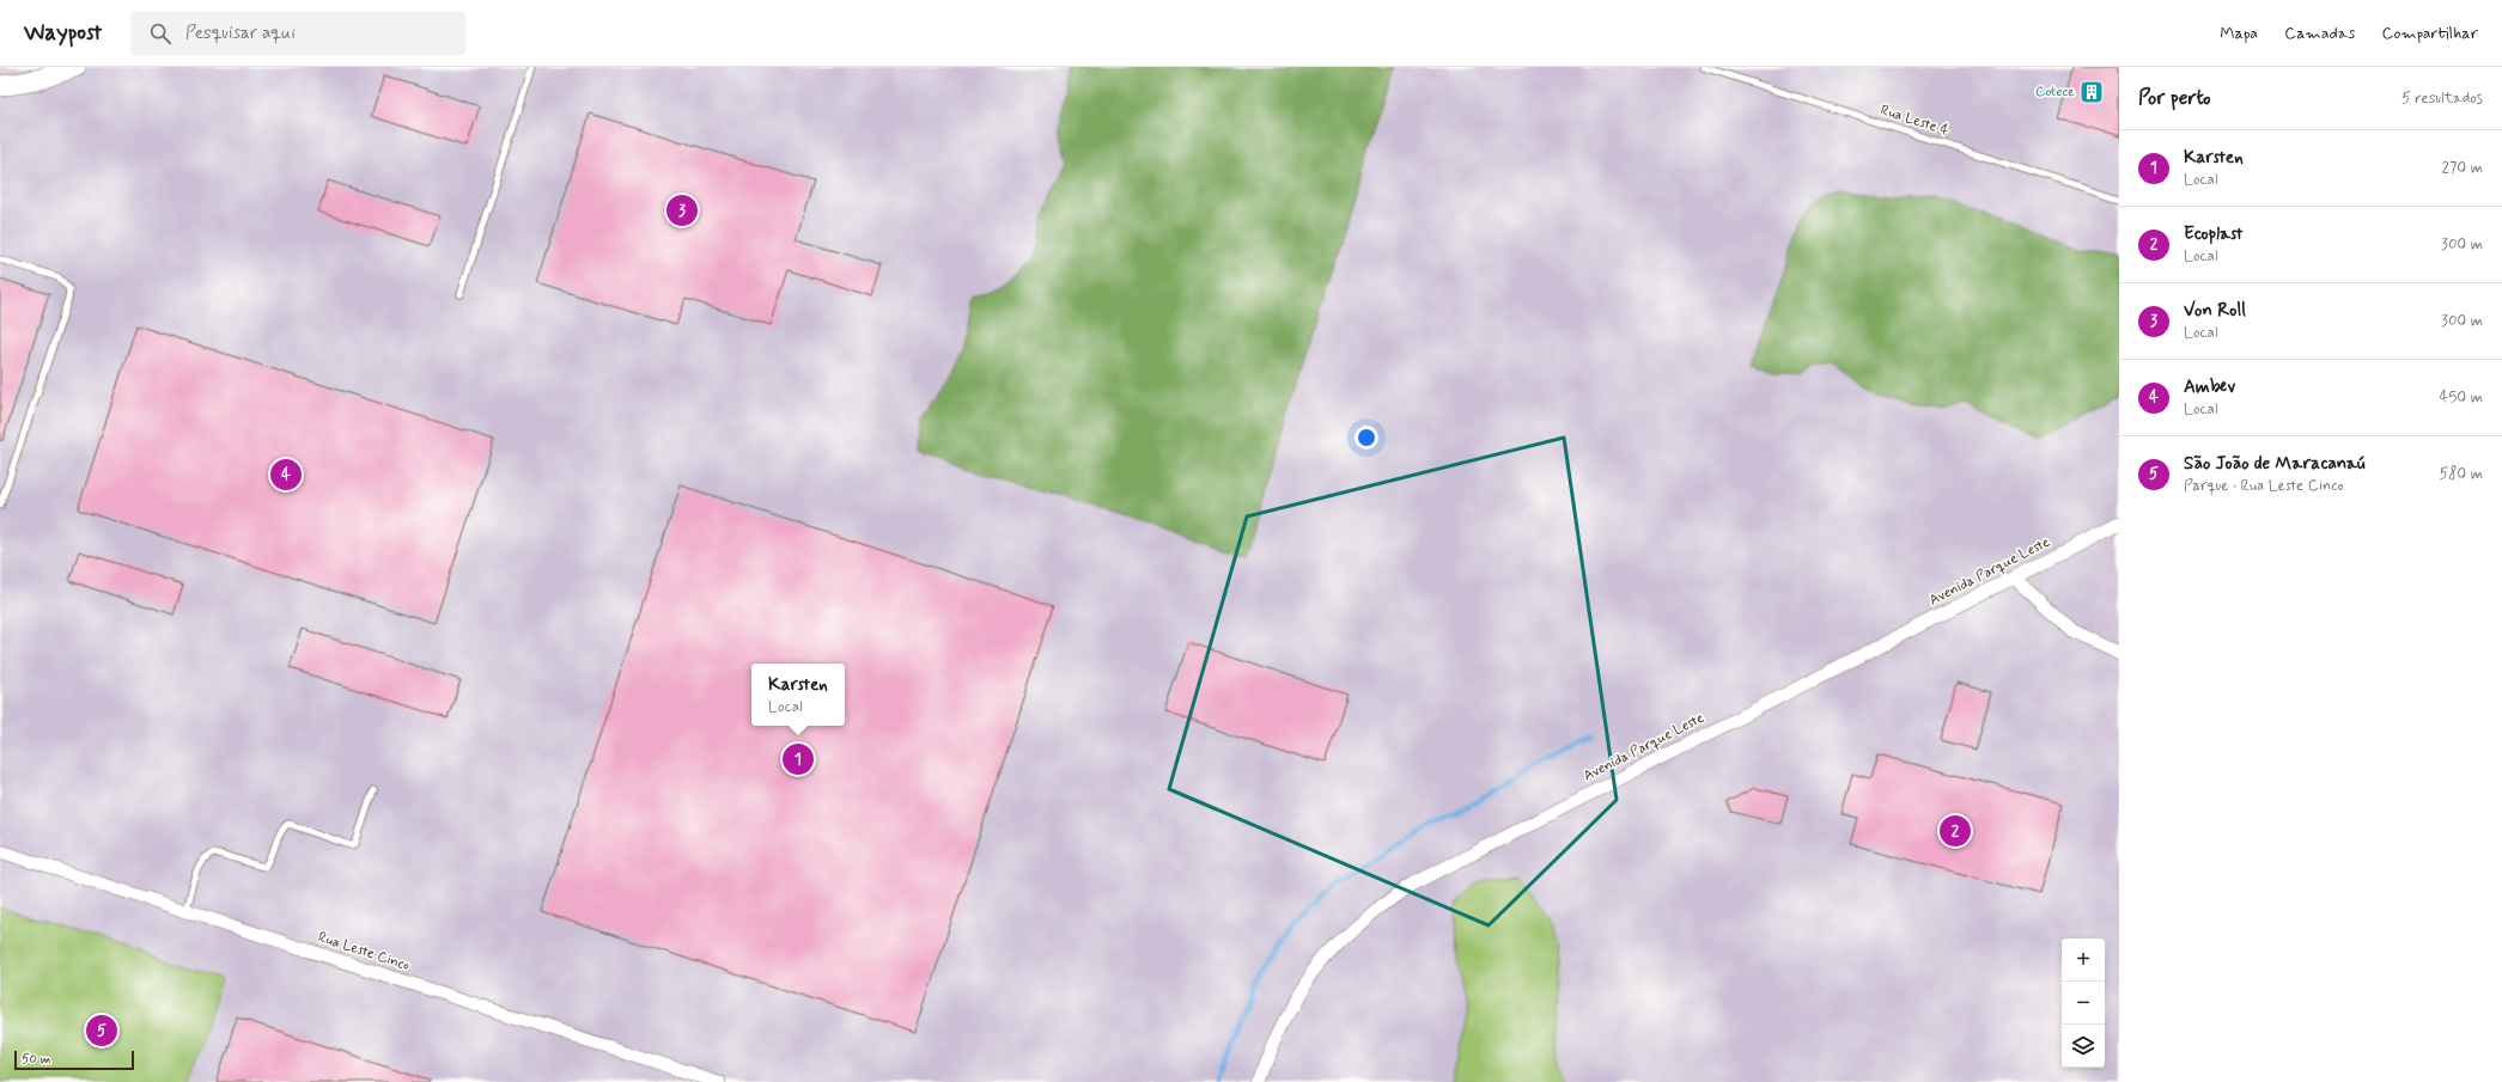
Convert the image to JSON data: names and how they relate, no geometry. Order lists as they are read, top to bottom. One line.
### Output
{"streets":{"street":["Avenida Parque Leste","Rua Leste Cinco"],"lane":["Rua Leste 4"]},"places":{"building":["Cotece"]},"scale_bar":"50 m","page":{"header":"Waypost","search":"Pesquisar aqui","nav":["Mapa","Camadas","Compartilhar"],"heading":["Por perto","5 resultados"],"list":[{"mark":"1","name":"Karsten","note":"Local","value":"270 m"},{"mark":"2","name":"Ecoplast","note":"Local","value":"300 m"},{"mark":"3","name":"Von Roll","note":"Local","value":"300 m"},{"mark":"4","name":"Ambev","note":"Local","value":"450 m"},{"mark":"5","name":"São João de Maracanaú","note":"Parque · Rua Leste Cinco","value":"580 m"}],"pins":["3","4","1","2","5"],"popup":["Karsten","Local"],"map_buttons":["+","−"],"scale":"50 m"}}
